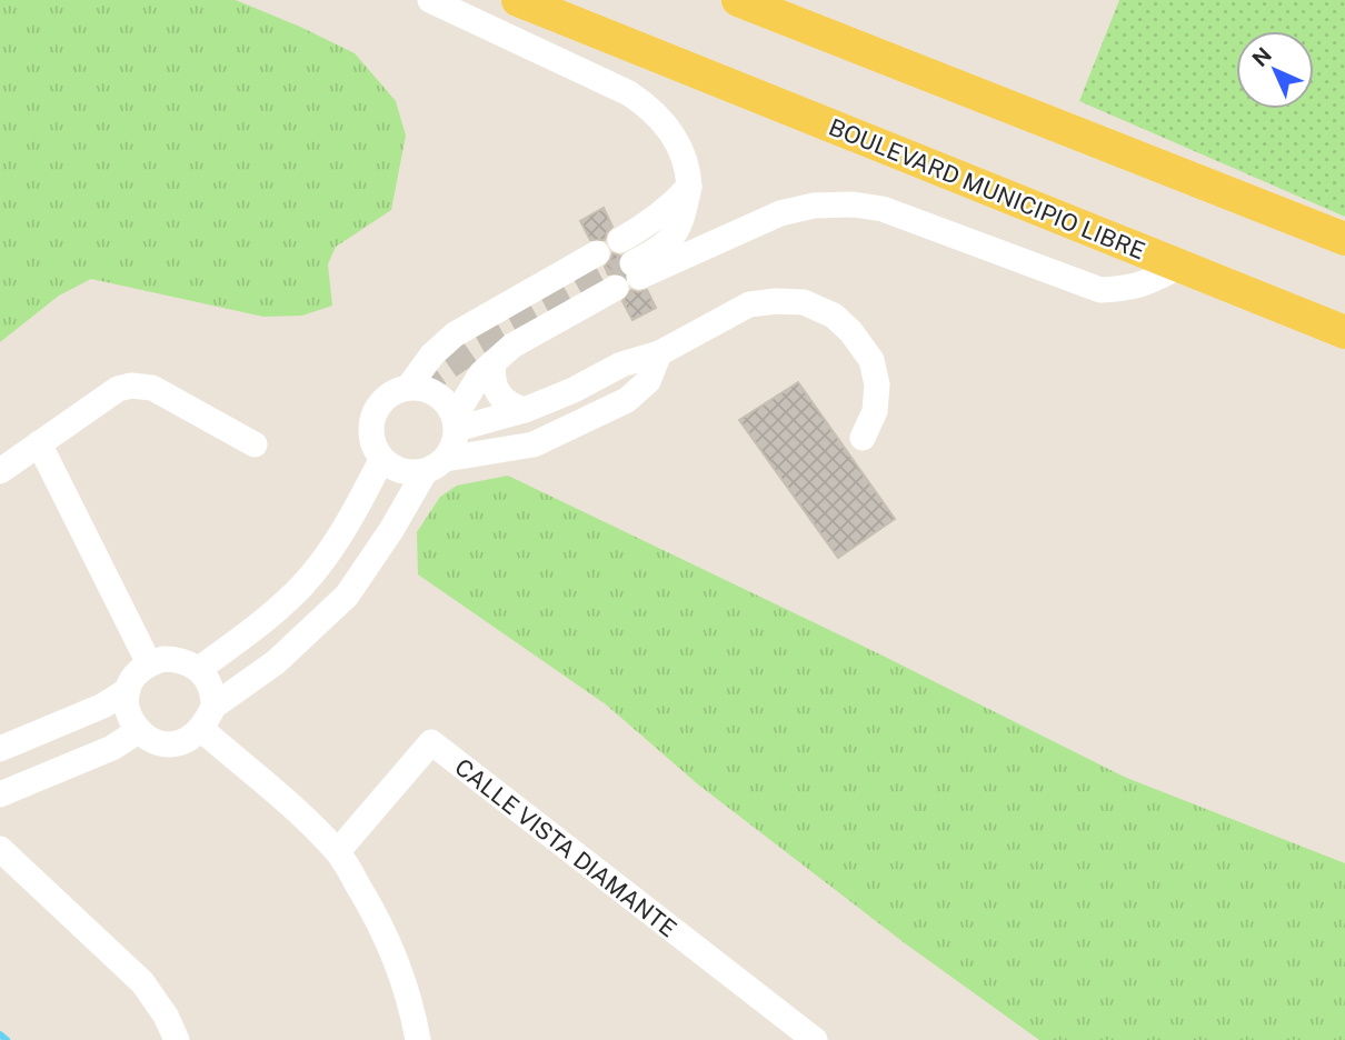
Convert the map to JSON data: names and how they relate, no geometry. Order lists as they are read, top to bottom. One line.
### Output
{"streets":{"main road":["BOULEVARD MUNICIPIO LIBRE"],"street":["CALLE VISTA DIAMANTE"]},"north":"top left"}
